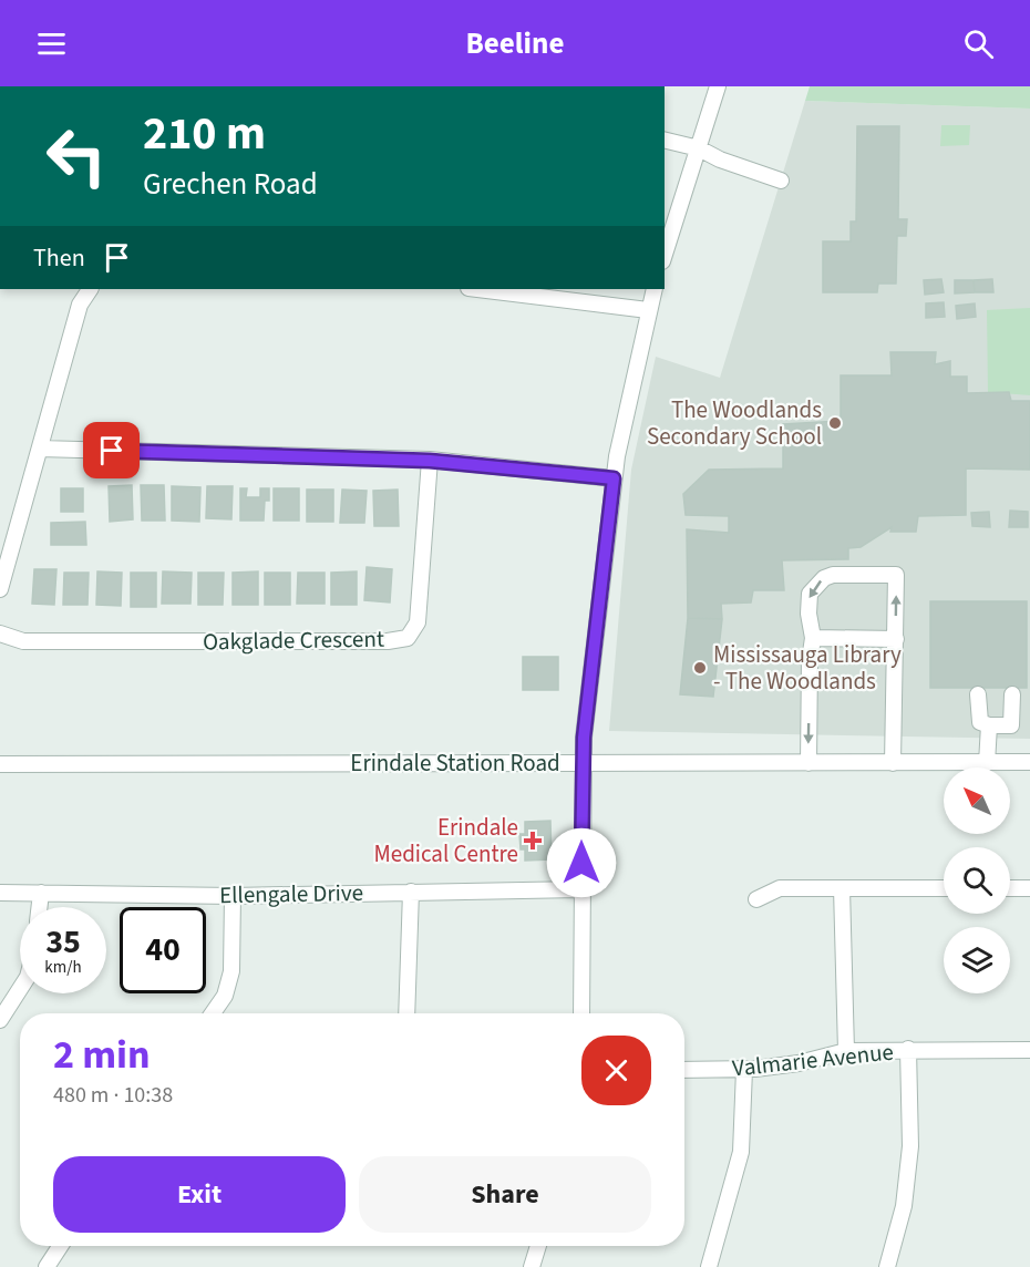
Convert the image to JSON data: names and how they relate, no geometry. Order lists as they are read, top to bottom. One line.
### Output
{"streets":{"street":["Oakglade Crescent","Erindale Station Road","Ellengale Drive","Valmarie Avenue"]},"places":{"other":["The Woodlands Secondary School","Mississauga Library - The Woodlands"],"health":["Erindale Medical Centre"]},"north":"top left","page":{"header":"Beeline","turn":["210 m","Grechen Road"],"then":"Then","speed":"35 km/h","limit":"40","heading":["2 min","480 m · 10:38"],"buttons":["Exit","Share"]}}
